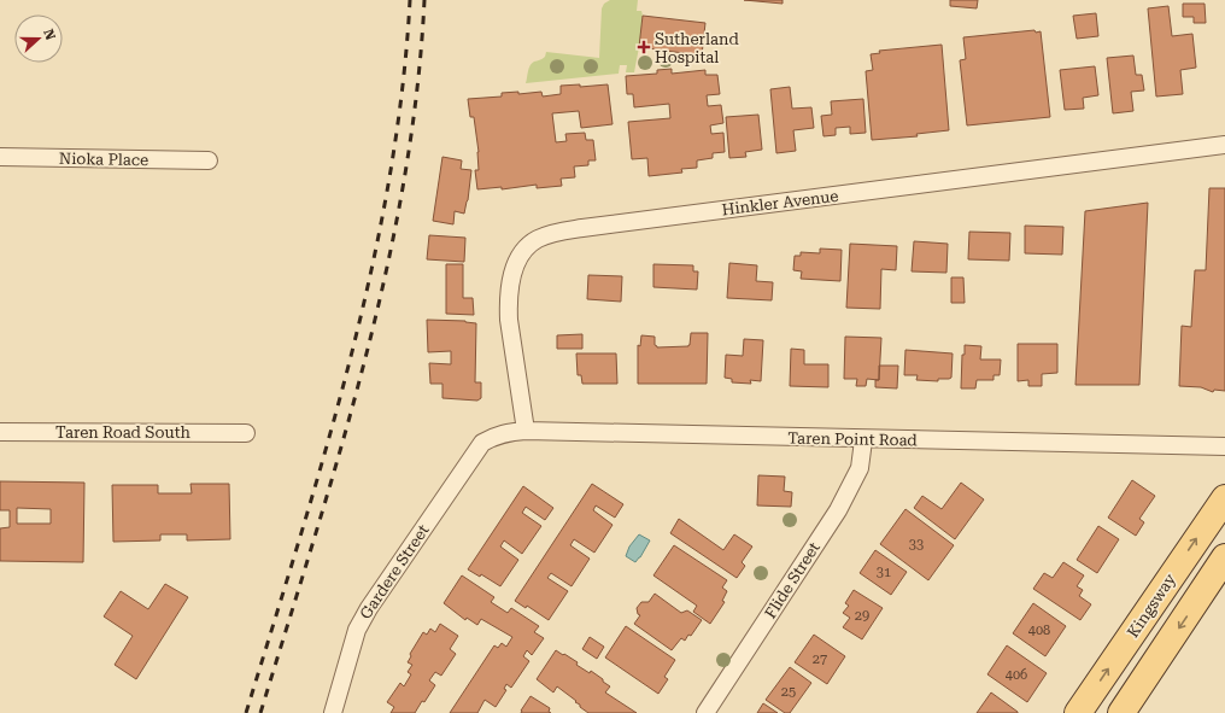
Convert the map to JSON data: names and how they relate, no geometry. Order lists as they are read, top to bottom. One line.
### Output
{"streets":{"main road":["Kingsway"],"street":["Nioka Place","Hinkler Avenue","Taren Road South","Taren Point Road","Gardere Street","Flide Street"]},"crossings":[["Hinkler Avenue","Taren Point Road"],["Taren Point Road","Gardere Street"],["Taren Point Road","Flide Street"]],"places":{"health":["Sutherland Hospital"]},"house_numbers":["33","31","29","408","27","406","25"],"north":"right"}
